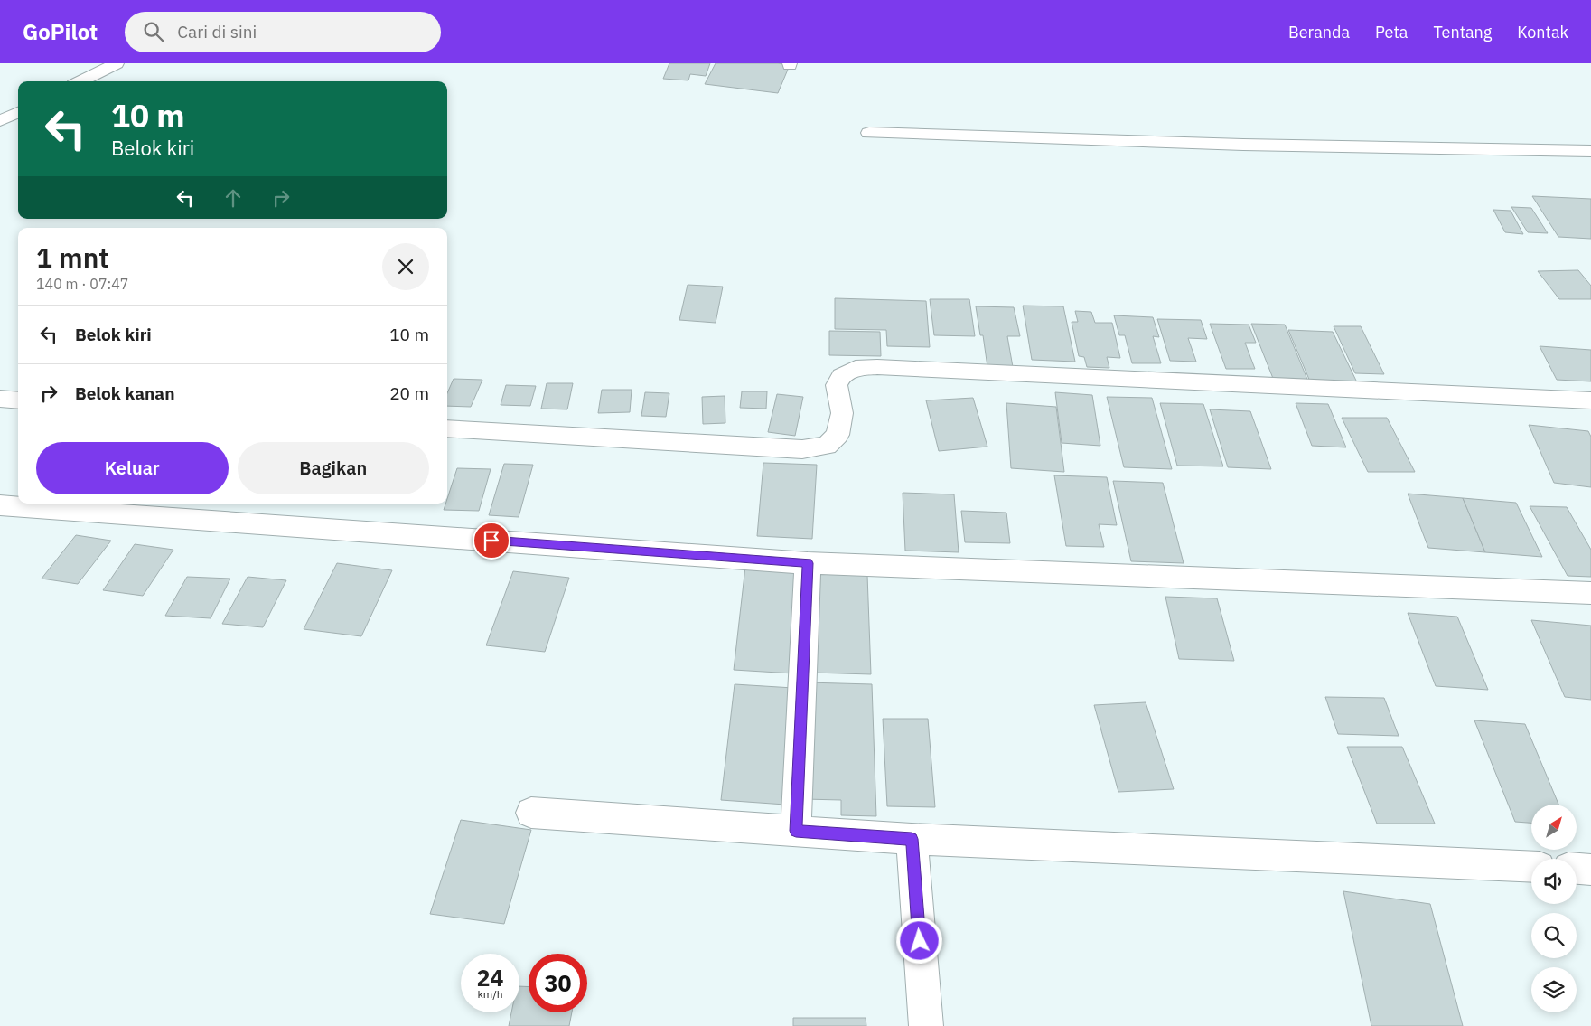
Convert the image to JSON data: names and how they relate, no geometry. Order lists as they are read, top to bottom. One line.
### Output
{"north":"top right","page":{"header":"GoPilot","search":"Cari di sini","nav":["Beranda","Peta","Tentang","Kontak"],"turn":["10 m","Belok kiri"],"heading":["1 mnt","140 m · 07:47"],"list":[{"name":"Belok kiri","value":"10 m"},{"name":"Belok kanan","value":"20 m"}],"buttons":["Keluar","Bagikan"],"speed":"24 km/h","limit":"30"}}
